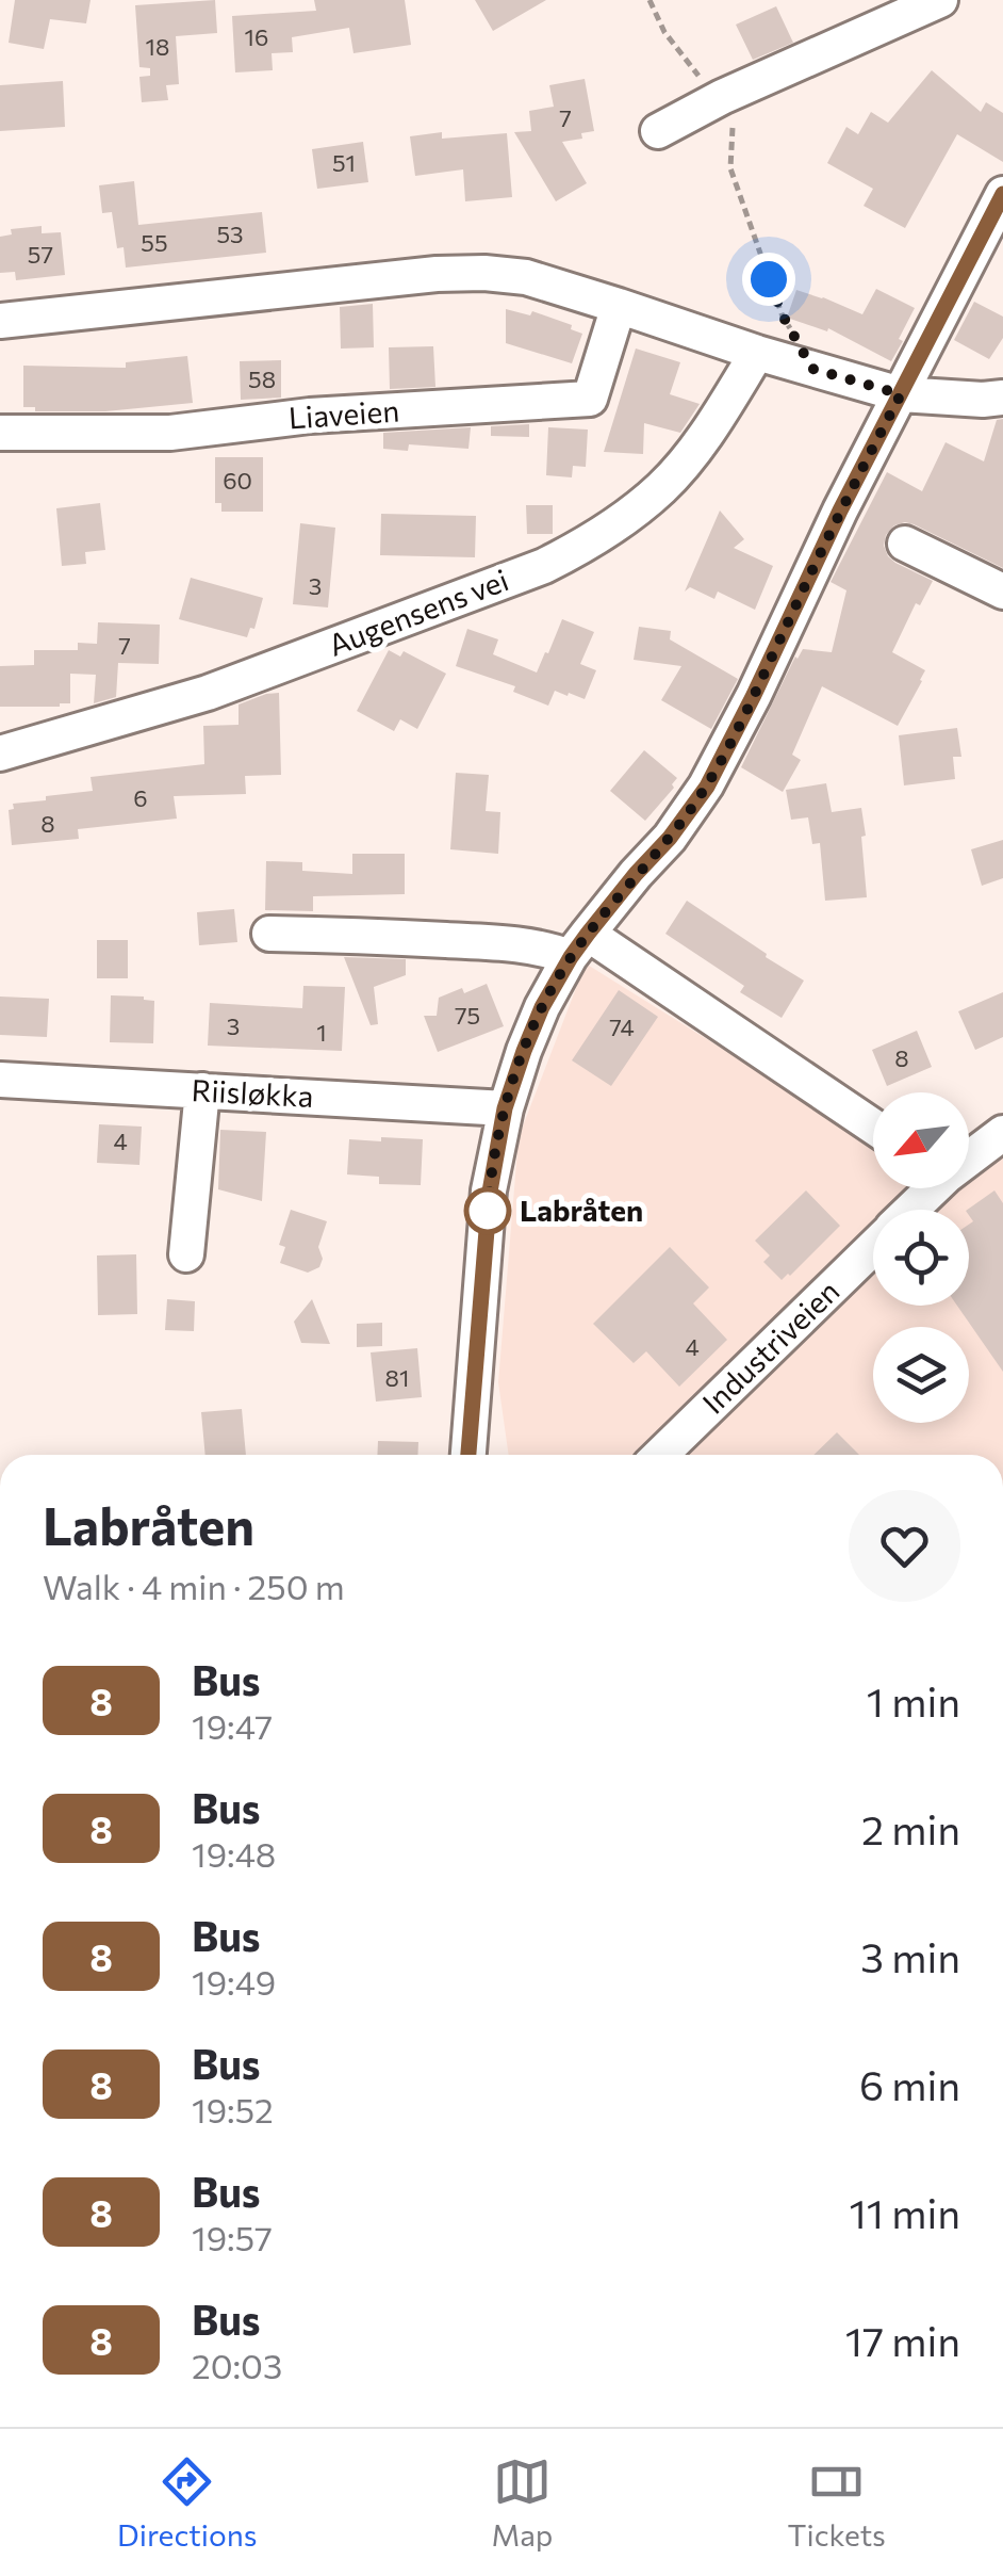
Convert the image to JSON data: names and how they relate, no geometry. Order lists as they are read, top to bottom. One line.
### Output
{"streets":{"street":["Liaveien","Augensens vei","Riisløkka","Industriveien"]},"places":["Labråten"],"lines":["bus line 8"],"house_numbers":["16","18","7","51","53","55","57","58","60","3","7","6","8","75","3","74","1","8","4","4","81"],"north":"bottom left","page":{"heading":["Labråten","Walk · 4 min · 250 m"],"list":[{"mark":"8","name":"Bus","note":"19:47","value":"1 min"},{"mark":"8","name":"Bus","note":"19:48","value":"2 min"},{"mark":"8","name":"Bus","note":"19:49","value":"3 min"},{"mark":"8","name":"Bus","note":"19:52","value":"6 min"},{"mark":"8","name":"Bus","note":"19:57","value":"11 min"},{"mark":"8","name":"Bus","note":"20:03","value":"17 min"}],"tabs":["Directions","Map","Tickets"]}}
